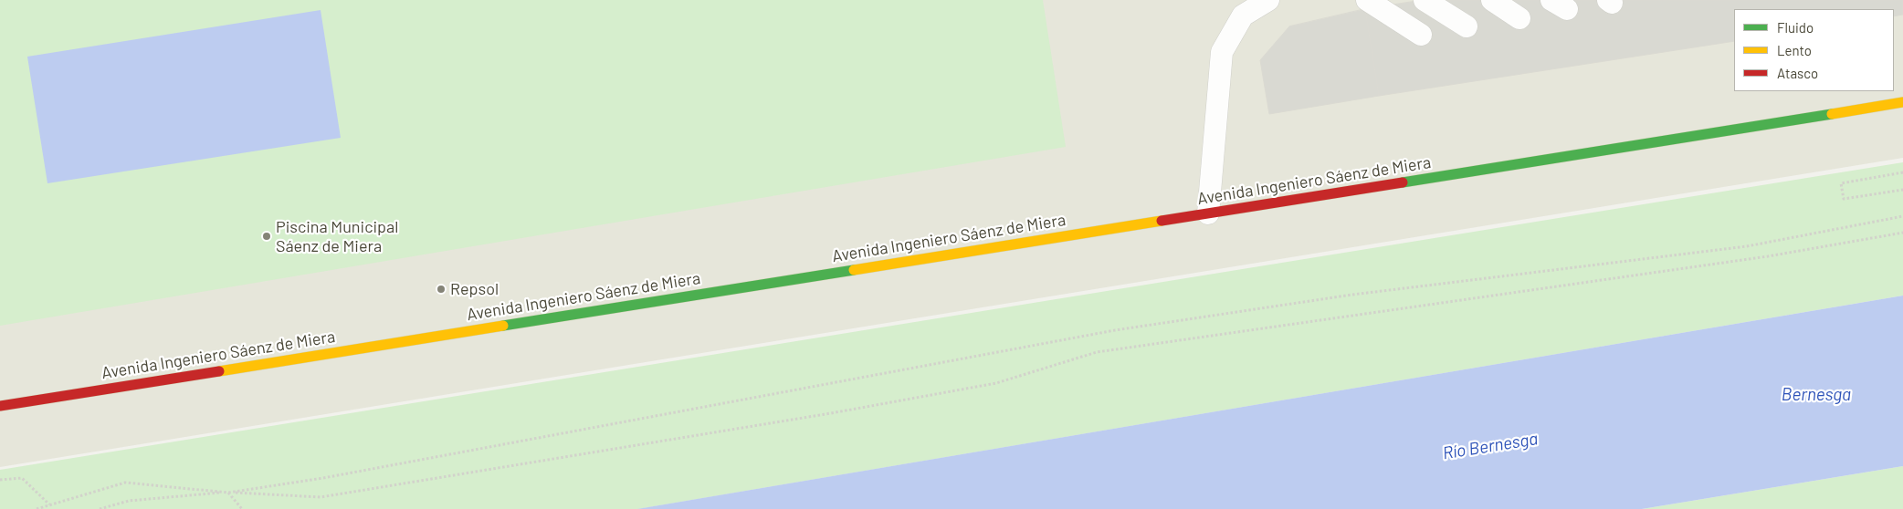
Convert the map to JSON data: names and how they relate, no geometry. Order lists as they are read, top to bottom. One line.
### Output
{"streets":{"main road":["Avenida Ingeniero Sáenz de Miera"]},"water":["Bernesga","Río Bernesga"],"places":["Piscina Municipal Sáenz de Miera","Repsol"],"legend":["Fluido","Lento","Atasco"]}
